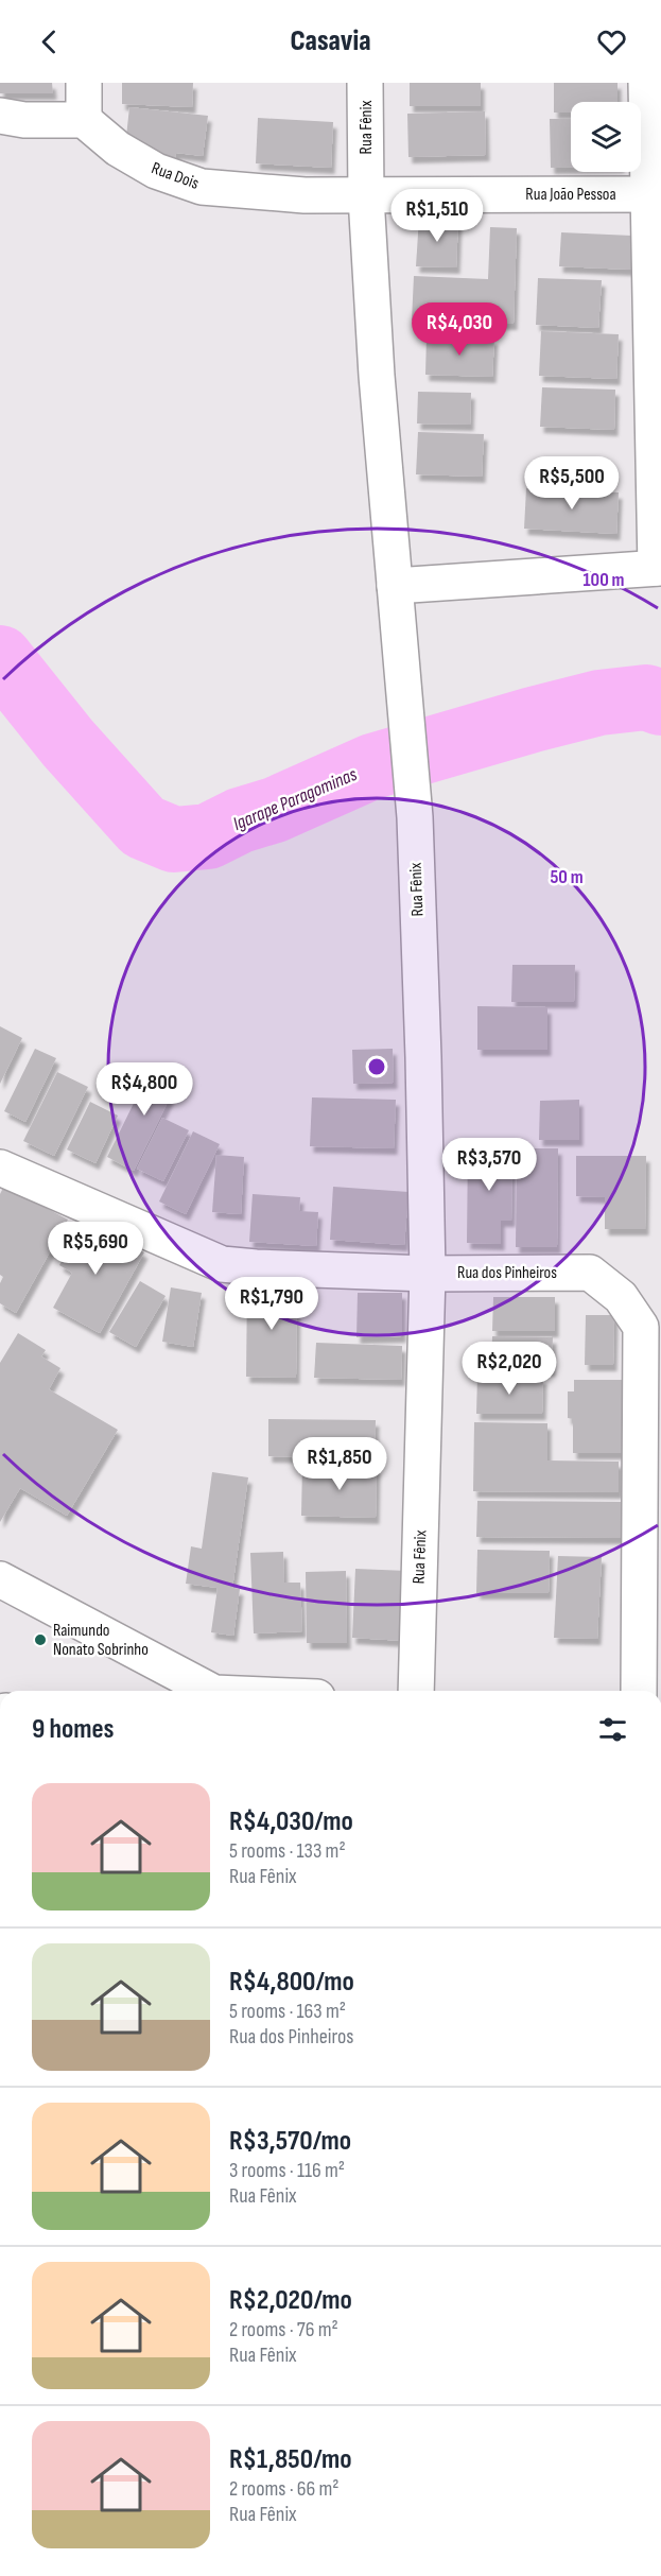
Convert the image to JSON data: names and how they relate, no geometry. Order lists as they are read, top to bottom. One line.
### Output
{"streets":{"street":["Rua Fênix","Rua Dois","Rua João Pessoa","Rua dos Pinheiros"]},"crossings":[["Rua Fênix","Rua Dois"],["Rua Fênix","Rua João Pessoa"],["Rua Fênix","Rua dos Pinheiros"],["Rua Dois","Rua João Pessoa"]],"water":["Igarape Paragominas"],"places":["Raimundo Nonato Sobrinho"],"page":{"header":"Casavia","price":["R$1,510","R$4,030","R$5,500","R$4,800","R$3,570","R$5,690","R$1,790","R$2,020","R$1,850"],"heading":"9 homes","list":[{"name":"R$4,030/mo","note":"5 rooms · 133 m² · Rua Fênix"},{"name":"R$4,800/mo","note":"5 rooms · 163 m² · Rua dos Pinheiros"},{"name":"R$3,570/mo","note":"3 rooms · 116 m² · Rua Fênix"},{"name":"R$2,020/mo","note":"2 rooms · 76 m² · Rua Fênix"},{"name":"R$1,850/mo","note":"2 rooms · 66 m² · Rua Fênix"}]},"rings":["100 m","50 m"]}
